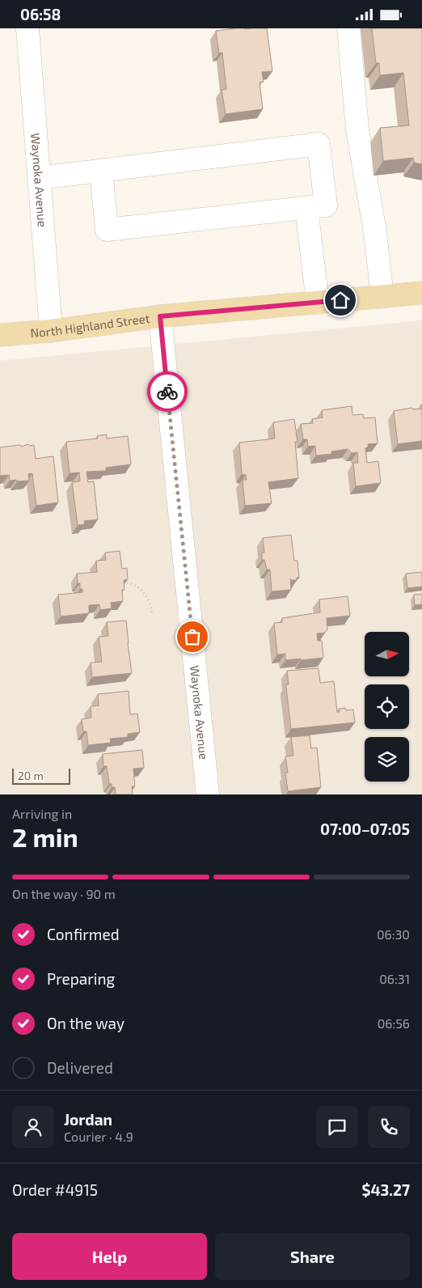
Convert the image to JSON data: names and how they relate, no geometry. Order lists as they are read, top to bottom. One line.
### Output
{"streets":{"main road":["North Highland Street"],"street":["Waynoka Avenue"]},"crossings":[["Waynoka Avenue","North Highland Street"]],"scale_bar":"20 m","north":"right","page":{"status":"06:58","scale":"20 m","heading":["2 min","Arriving in","07:00–07:05"],"panel":["Jordan","Courier · 4.9","Order #4915","$43.27"],"bar":"On the way · 90 m","list":[["Confirmed","06:30"],["Preparing","06:31"],["On the way","06:56"],"Delivered"],"buttons":["Help","Share"]}}
